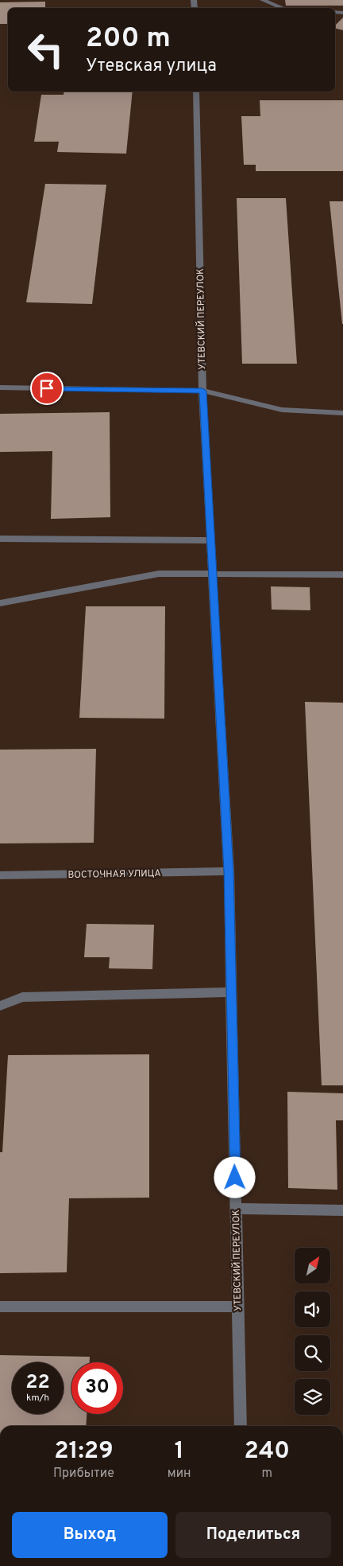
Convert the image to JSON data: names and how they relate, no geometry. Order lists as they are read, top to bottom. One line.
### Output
{"streets":{"street":["УТЕВСКИЙ ПЕРЕУЛОК","ВОСТОЧНАЯ УЛИЦА"]},"crossings":[["УТЕВСКИЙ ПЕРЕУЛОК","ВОСТОЧНАЯ УЛИЦА"]],"north":"top right","page":{"turn":["200 m","Утевская улица"],"speed":"22 km/h","limit":"30","eta":["21:29","Прибытие","1","мин","240","m"],"buttons":["Выход","Поделиться"]}}
